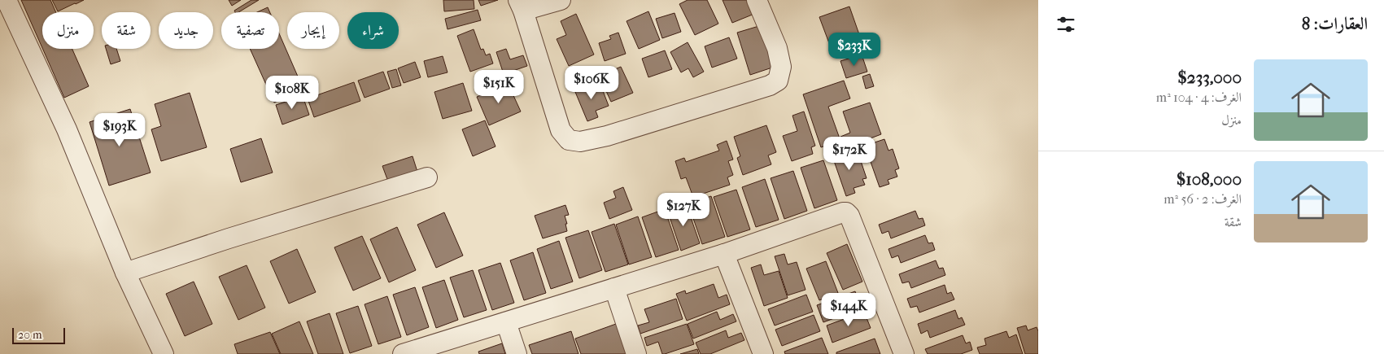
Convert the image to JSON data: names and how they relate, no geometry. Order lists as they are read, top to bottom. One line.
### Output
{"scale_bar":"20 m","page":{"heading":"العقارات: 8","chip":["شراء","إيجار","تصفية","جديد","شقة","منزل"],"price":["$233K","$106K","$151K","$108K","$193K","$172K","$127K","$144K"],"list":[{"name":"$233,000","note":"الغرف: 4 · 104 m² · منزل"},{"name":"$108,000","note":"الغرف: 2 · 56 m² · شقة"}],"scale":"20 m"}}
